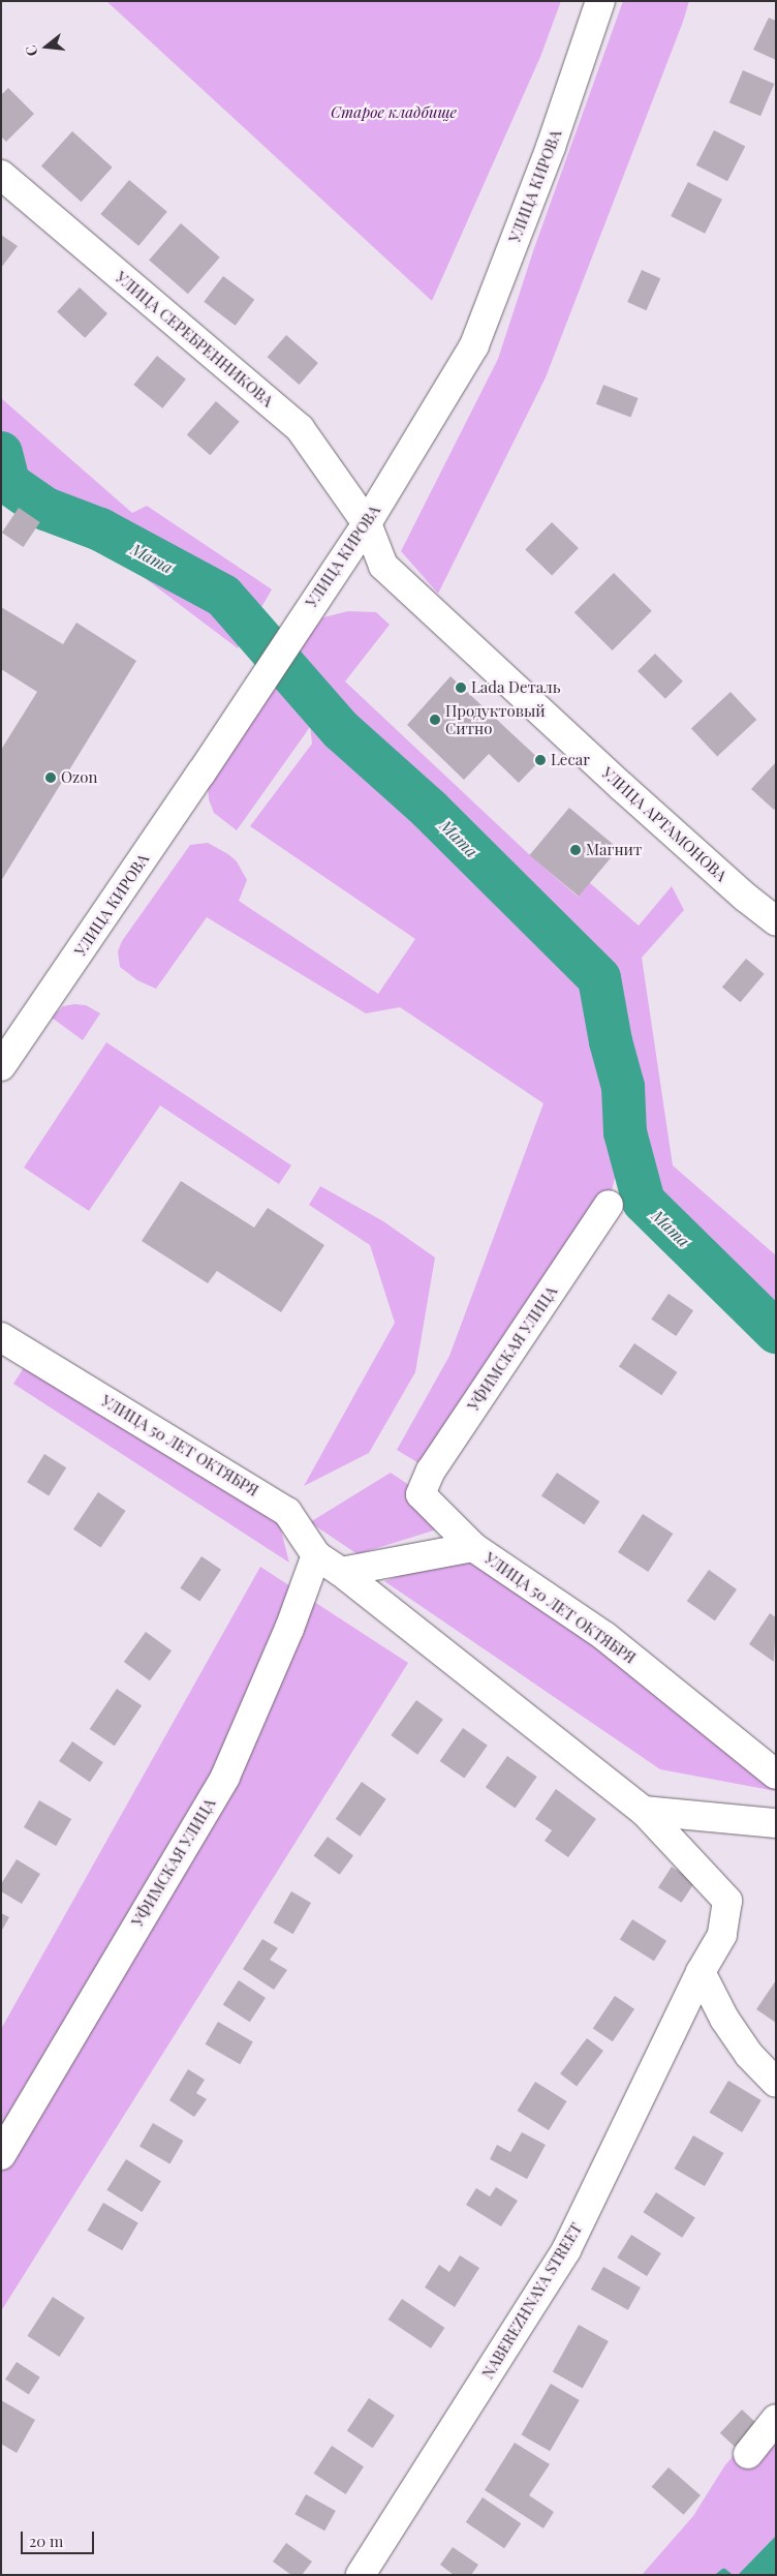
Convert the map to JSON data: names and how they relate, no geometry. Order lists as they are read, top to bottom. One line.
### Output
{"streets":{"street":["УЛИЦА КИРОВА","УЛИЦА СЕРЕБРЕННИКОВА","УЛИЦА АРТАМОНОВА","УФИМСКАЯ УЛИЦА","УЛИЦА 50 ЛЕТ ОКТЯБРЯ","NABEREZHNAYA STREET"]},"crossings":[["УЛИЦА КИРОВА","УЛИЦА СЕРЕБРЕННИКОВА"],["УЛИЦА КИРОВА","УЛИЦА АРТАМОНОВА"],["УЛИЦА СЕРЕБРЕННИКОВА","УЛИЦА АРТАМОНОВА"],["УФИМСКАЯ УЛИЦА","УЛИЦА 50 ЛЕТ ОКТЯБРЯ"],["УЛИЦА 50 ЛЕТ ОКТЯБРЯ","NABEREZHNAYA STREET"]],"water":["Мата"],"parks":["Старое кладбище"],"places":["Lada Dеталь","Продуктовый Ситно","Lecar","Ozon","Магнит"],"scale_bar":"20 m","north":"left"}
